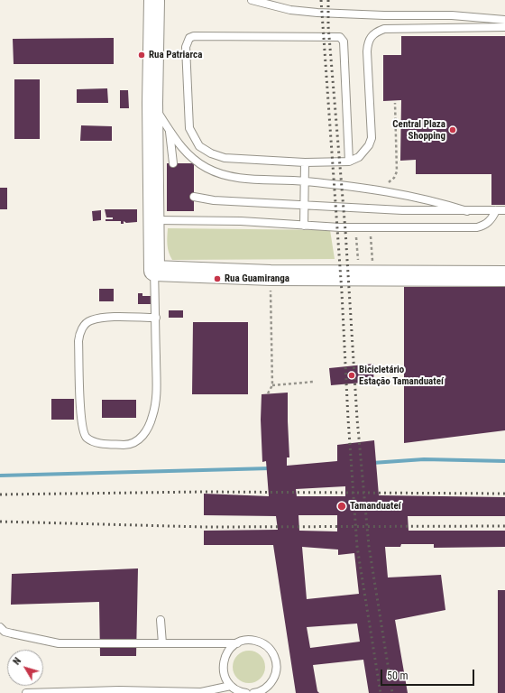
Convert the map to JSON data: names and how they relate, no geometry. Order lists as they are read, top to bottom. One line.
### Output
{"places":["Rua Patriarca","Central Plaza Shopping","Rua Guamiranga","Bicicletário Estação Tamanduateí","Tamanduateí"],"scale_bar":"50 m","north":"top left"}
